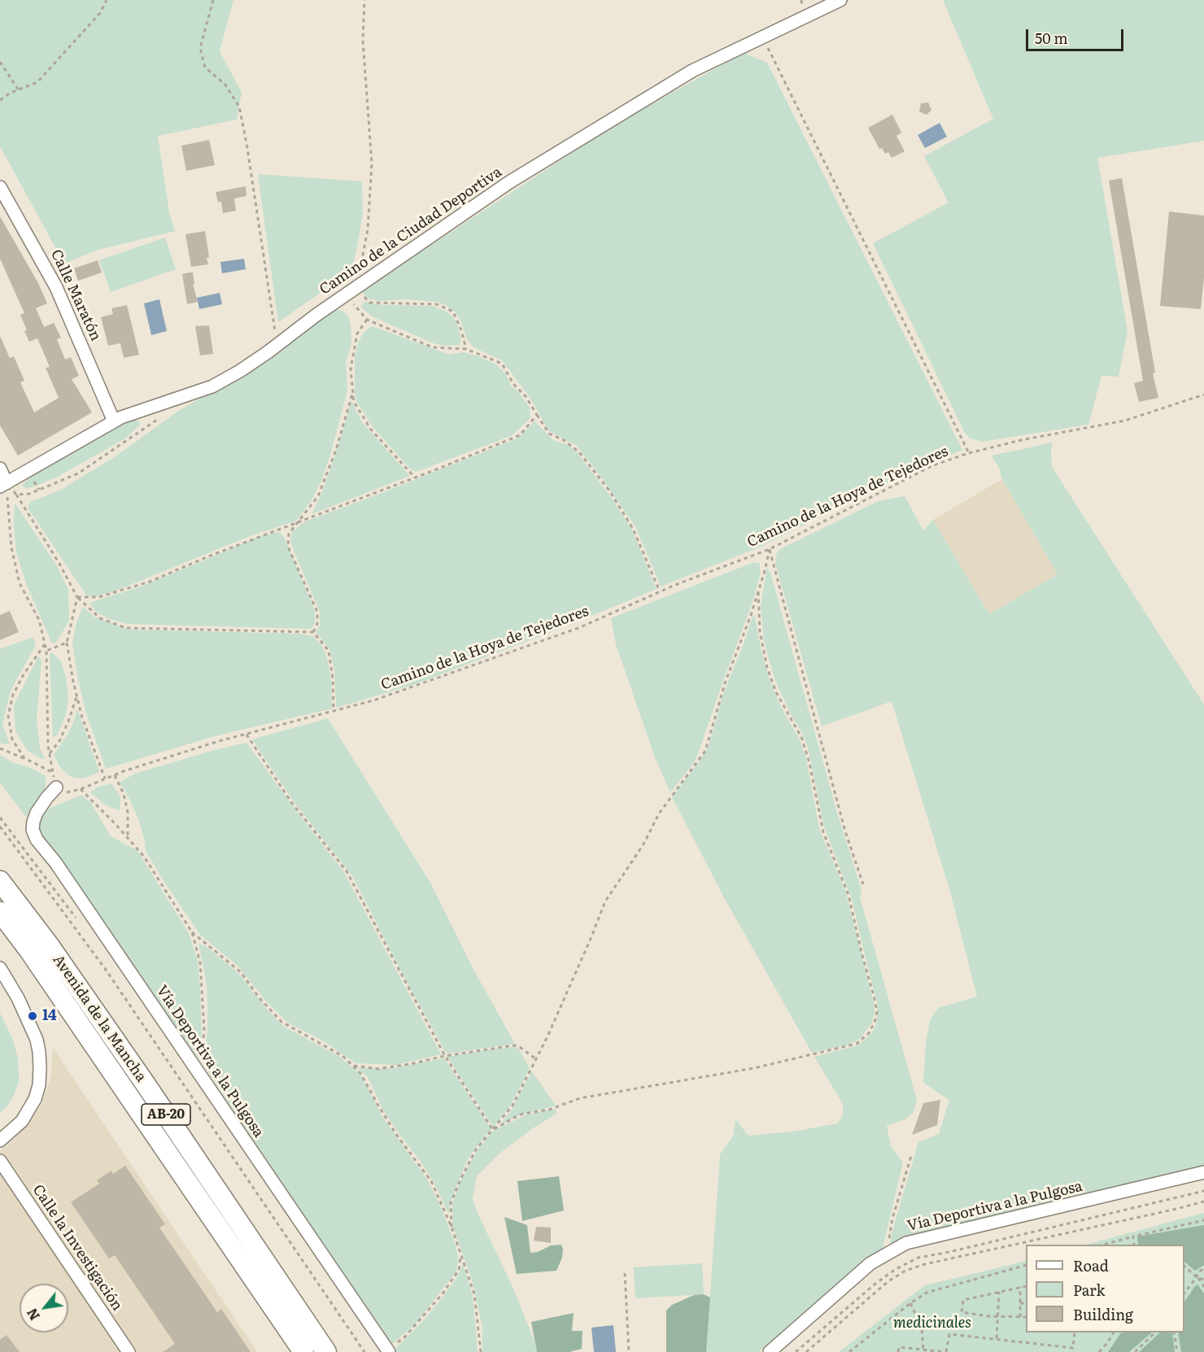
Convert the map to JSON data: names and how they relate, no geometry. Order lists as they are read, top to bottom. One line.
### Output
{"streets":{"main road":["Avenida de la Mancha","AB-20"],"street":["Camino de la Ciudad Deportiva","Calle Maratón","Vía Deportiva a la Pulgosa","Calle la Investigación"],"path":["Camino de la Hoya de Tejedores"]},"crossings":[["Camino de la Ciudad Deportiva","Calle Maratón"],["Camino de la Hoya de Tejedores","Vía Deportiva a la Pulgosa"]],"parks":["medicinales"],"places":["14"],"legend":["Road","Park","Building"],"scale_bar":"50 m","north":"bottom left"}
